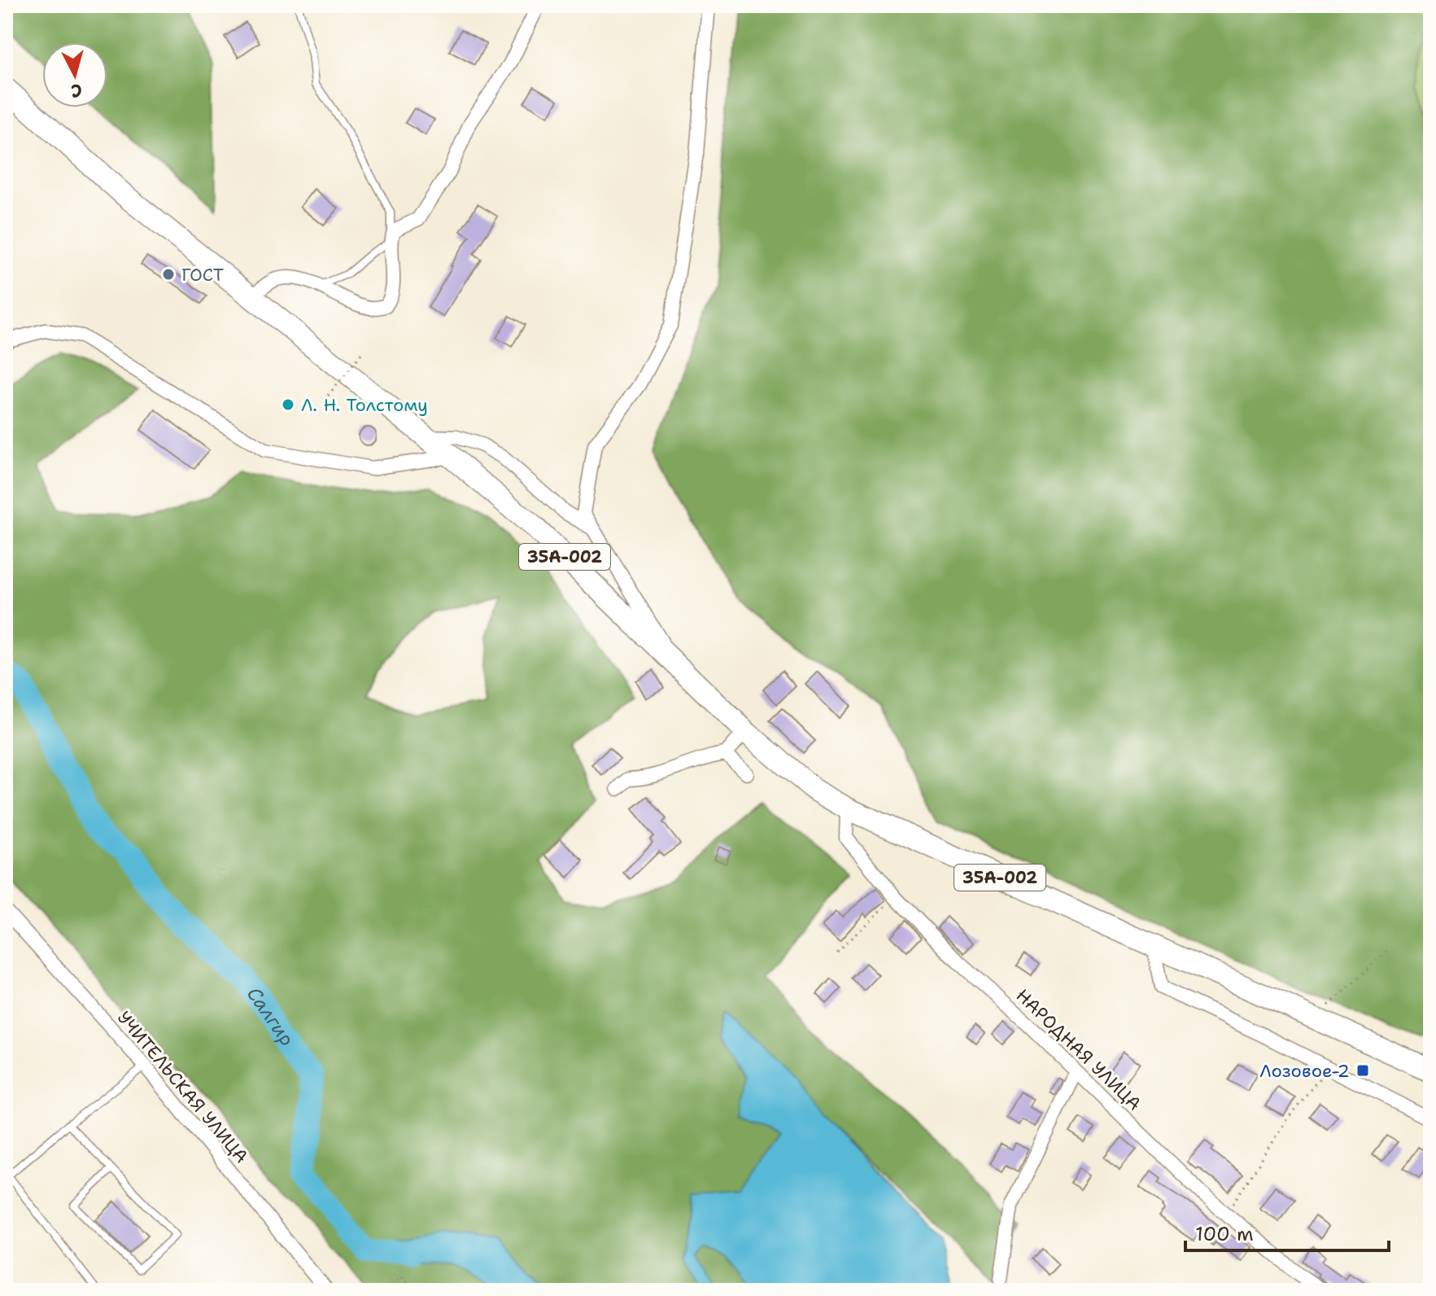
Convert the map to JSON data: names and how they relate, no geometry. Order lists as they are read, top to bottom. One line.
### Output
{"streets":{"main road":["35А-002"],"street":["НАРОДНАЯ УЛИЦА","УЧИТЕЛЬСКАЯ УЛИЦА"]},"crossings":[["35А-002","НАРОДНАЯ УЛИЦА"]],"water":["Салгир"],"places":{"other":["ГОСТ","Л. Н. Толстому"],"transit":["Лозовое-2"]},"scale_bar":"100 m","north":"bottom"}
